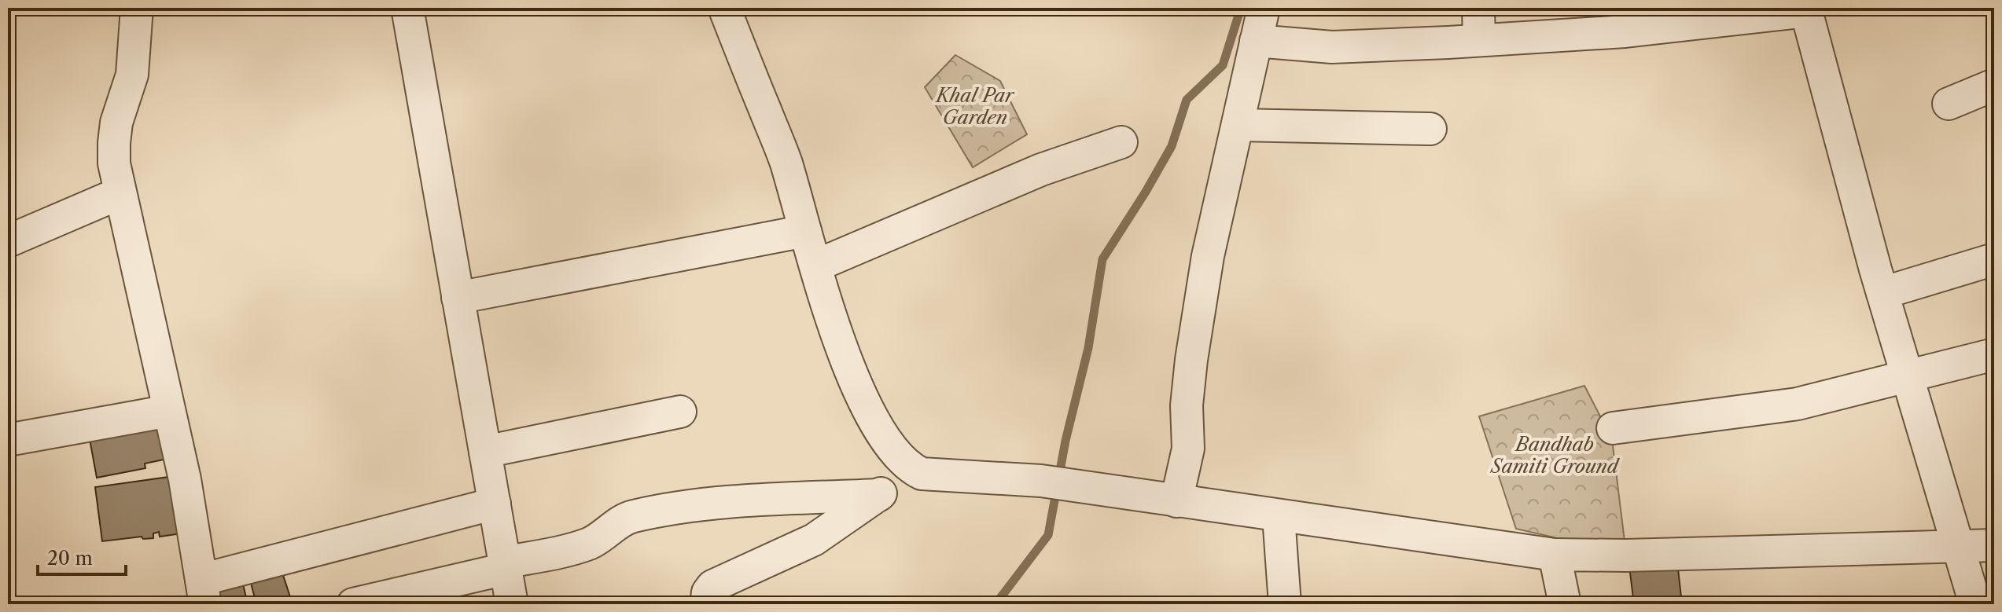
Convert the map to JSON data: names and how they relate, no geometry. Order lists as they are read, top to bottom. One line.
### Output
{"parks":["Khal Par Garden","Bandhab Samiti Ground"],"scale_bar":"20 m"}
